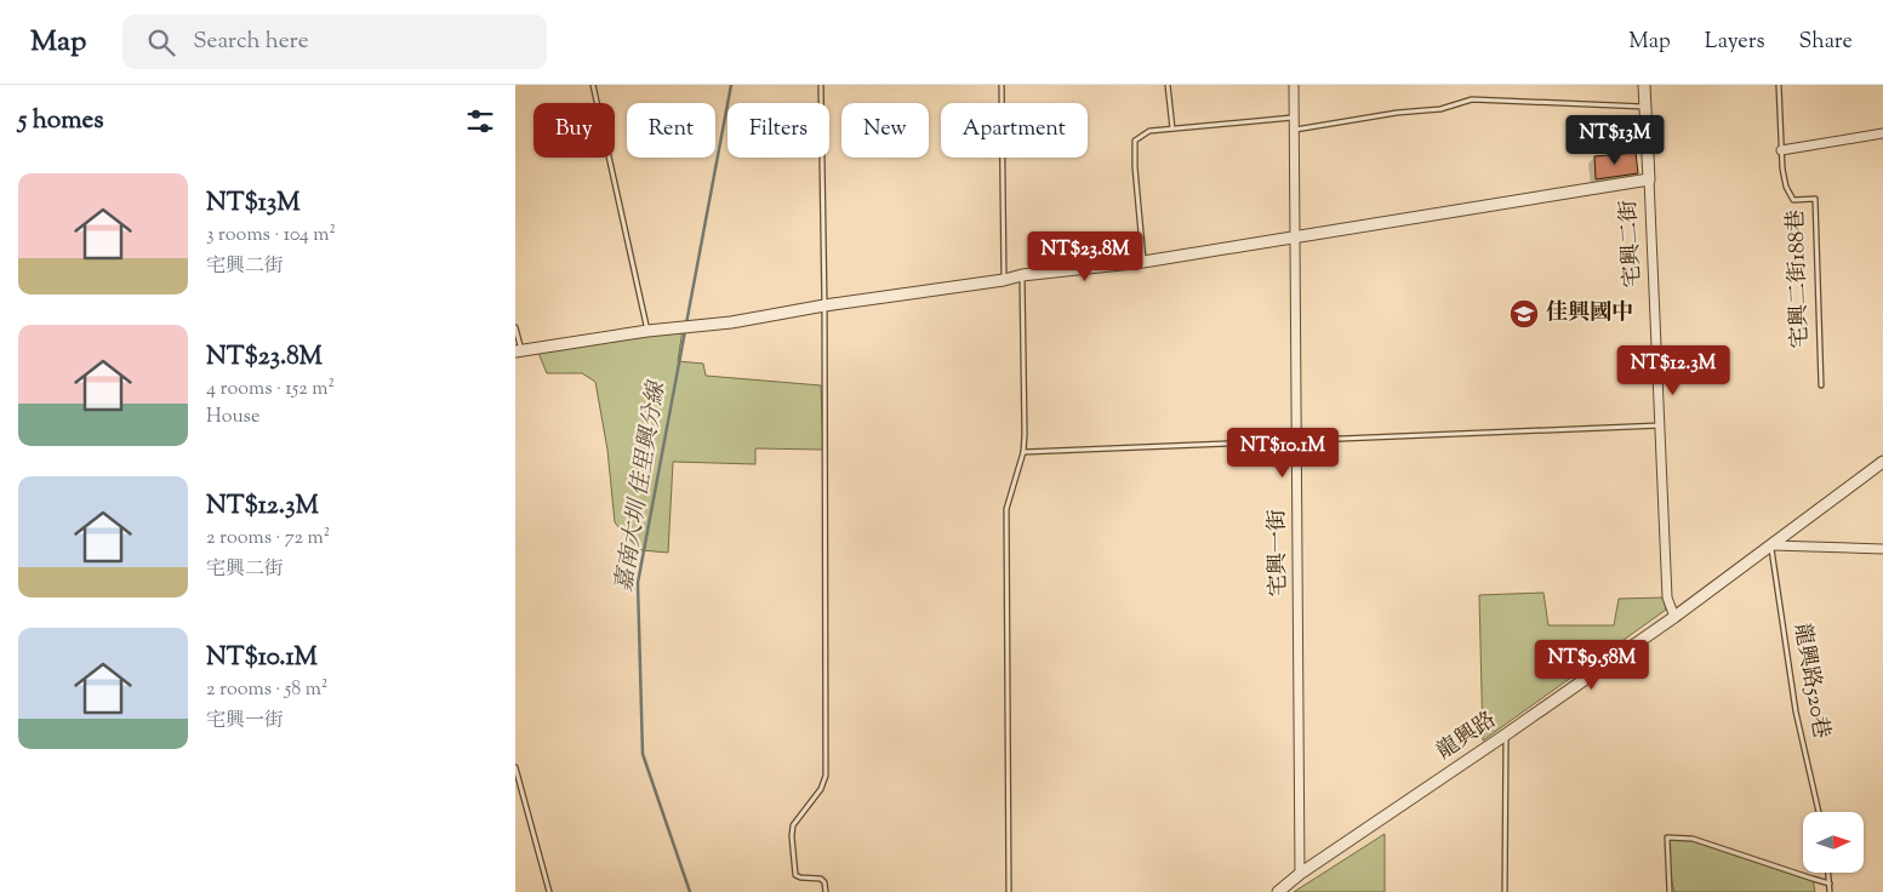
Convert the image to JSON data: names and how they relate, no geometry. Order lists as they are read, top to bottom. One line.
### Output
{"streets":{"street":["宅興二街","宅興一街","龍興路"],"lane":["宅興二街188巷","龍興路520巷"]},"crossings":[["宅興二街","龍興路"],["宅興一街","龍興路"],["龍興路520巷","龍興路"]],"water":["嘉南大圳 佳里興分線"],"places":{"school or university":["佳興國中"]},"north":"right","page":{"header":"Map","search":"Search here","nav":["Map","Layers","Share"],"heading":"5 homes","chip":["Buy","Rent","Filters","New","Apartment"],"price":["NT$13M","NT$23.8M","NT$12.3M","NT$10.1M","NT$9.58M"],"list":[{"name":"NT$13M","note":"3 rooms · 104 m² · 宅興二街"},{"name":"NT$23.8M","note":"4 rooms · 152 m² · House"},{"name":"NT$12.3M","note":"2 rooms · 72 m² · 宅興二街"},{"name":"NT$10.1M","note":"2 rooms · 58 m² · 宅興一街"}]}}
